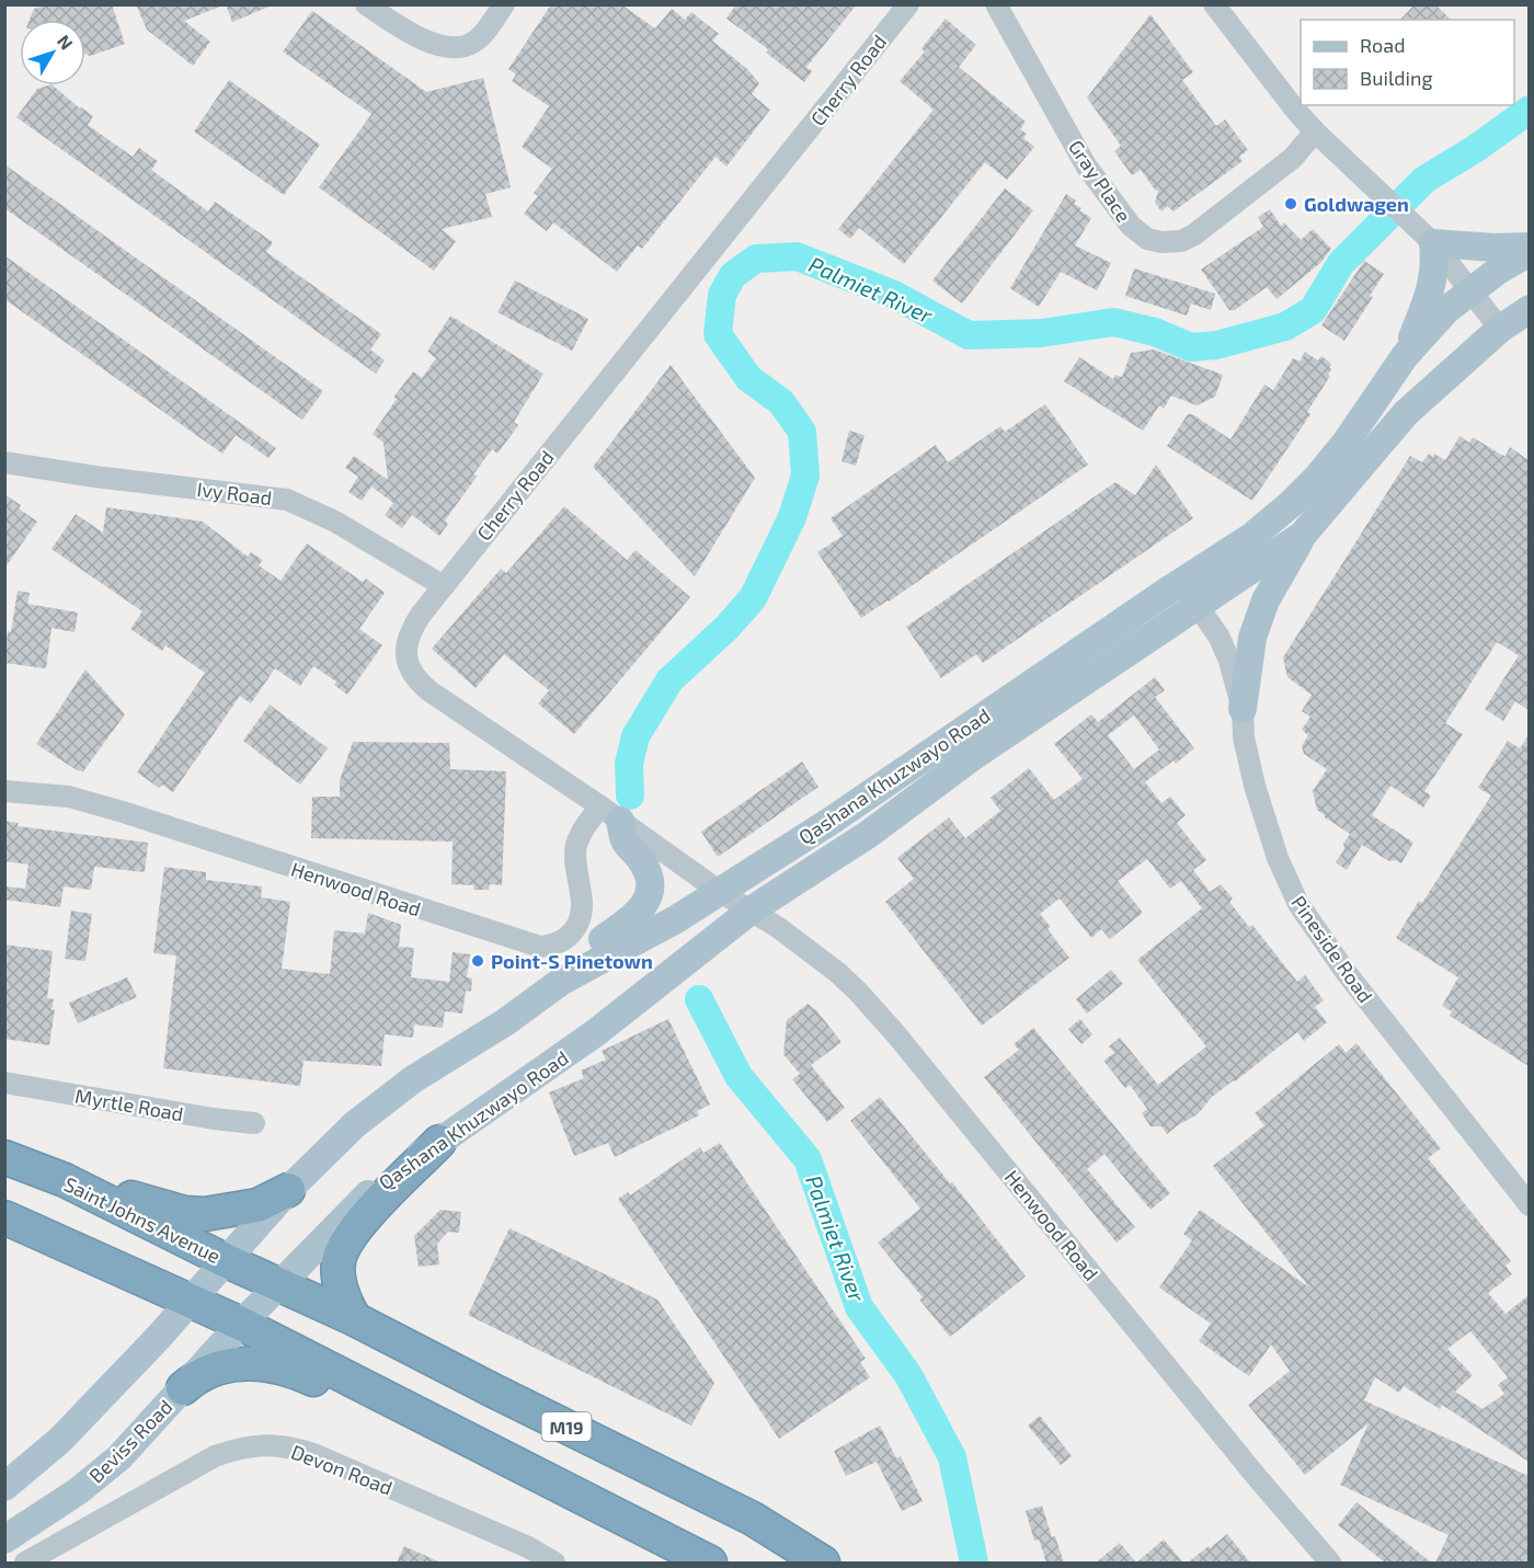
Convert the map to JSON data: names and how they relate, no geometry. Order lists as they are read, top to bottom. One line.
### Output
{"streets":{"highway":["Saint Johns Avenue","M19"],"main road":["Qashana Khuzwayo Road","Beviss Road"],"street":["Cherry Road","Gray Place","Ivy Road","Henwood Road","Pineside Road","Myrtle Road","Devon Road"]},"crossings":[["Cherry Road","Ivy Road"],["Cherry Road","Qashana Khuzwayo Road"],["Cherry Road","Henwood Road"],["Qashana Khuzwayo Road","Henwood Road"],["Qashana Khuzwayo Road","Pineside Road"],["Qashana Khuzwayo Road","Saint Johns Avenue"],["Qashana Khuzwayo Road","M19"],["Qashana Khuzwayo Road","Beviss Road"],["Saint Johns Avenue","M19"]],"water":["Palmiet River"],"places":["Goldwagen","Point-S Pinetown"],"legend":["Road","Building"],"north":"top right"}
